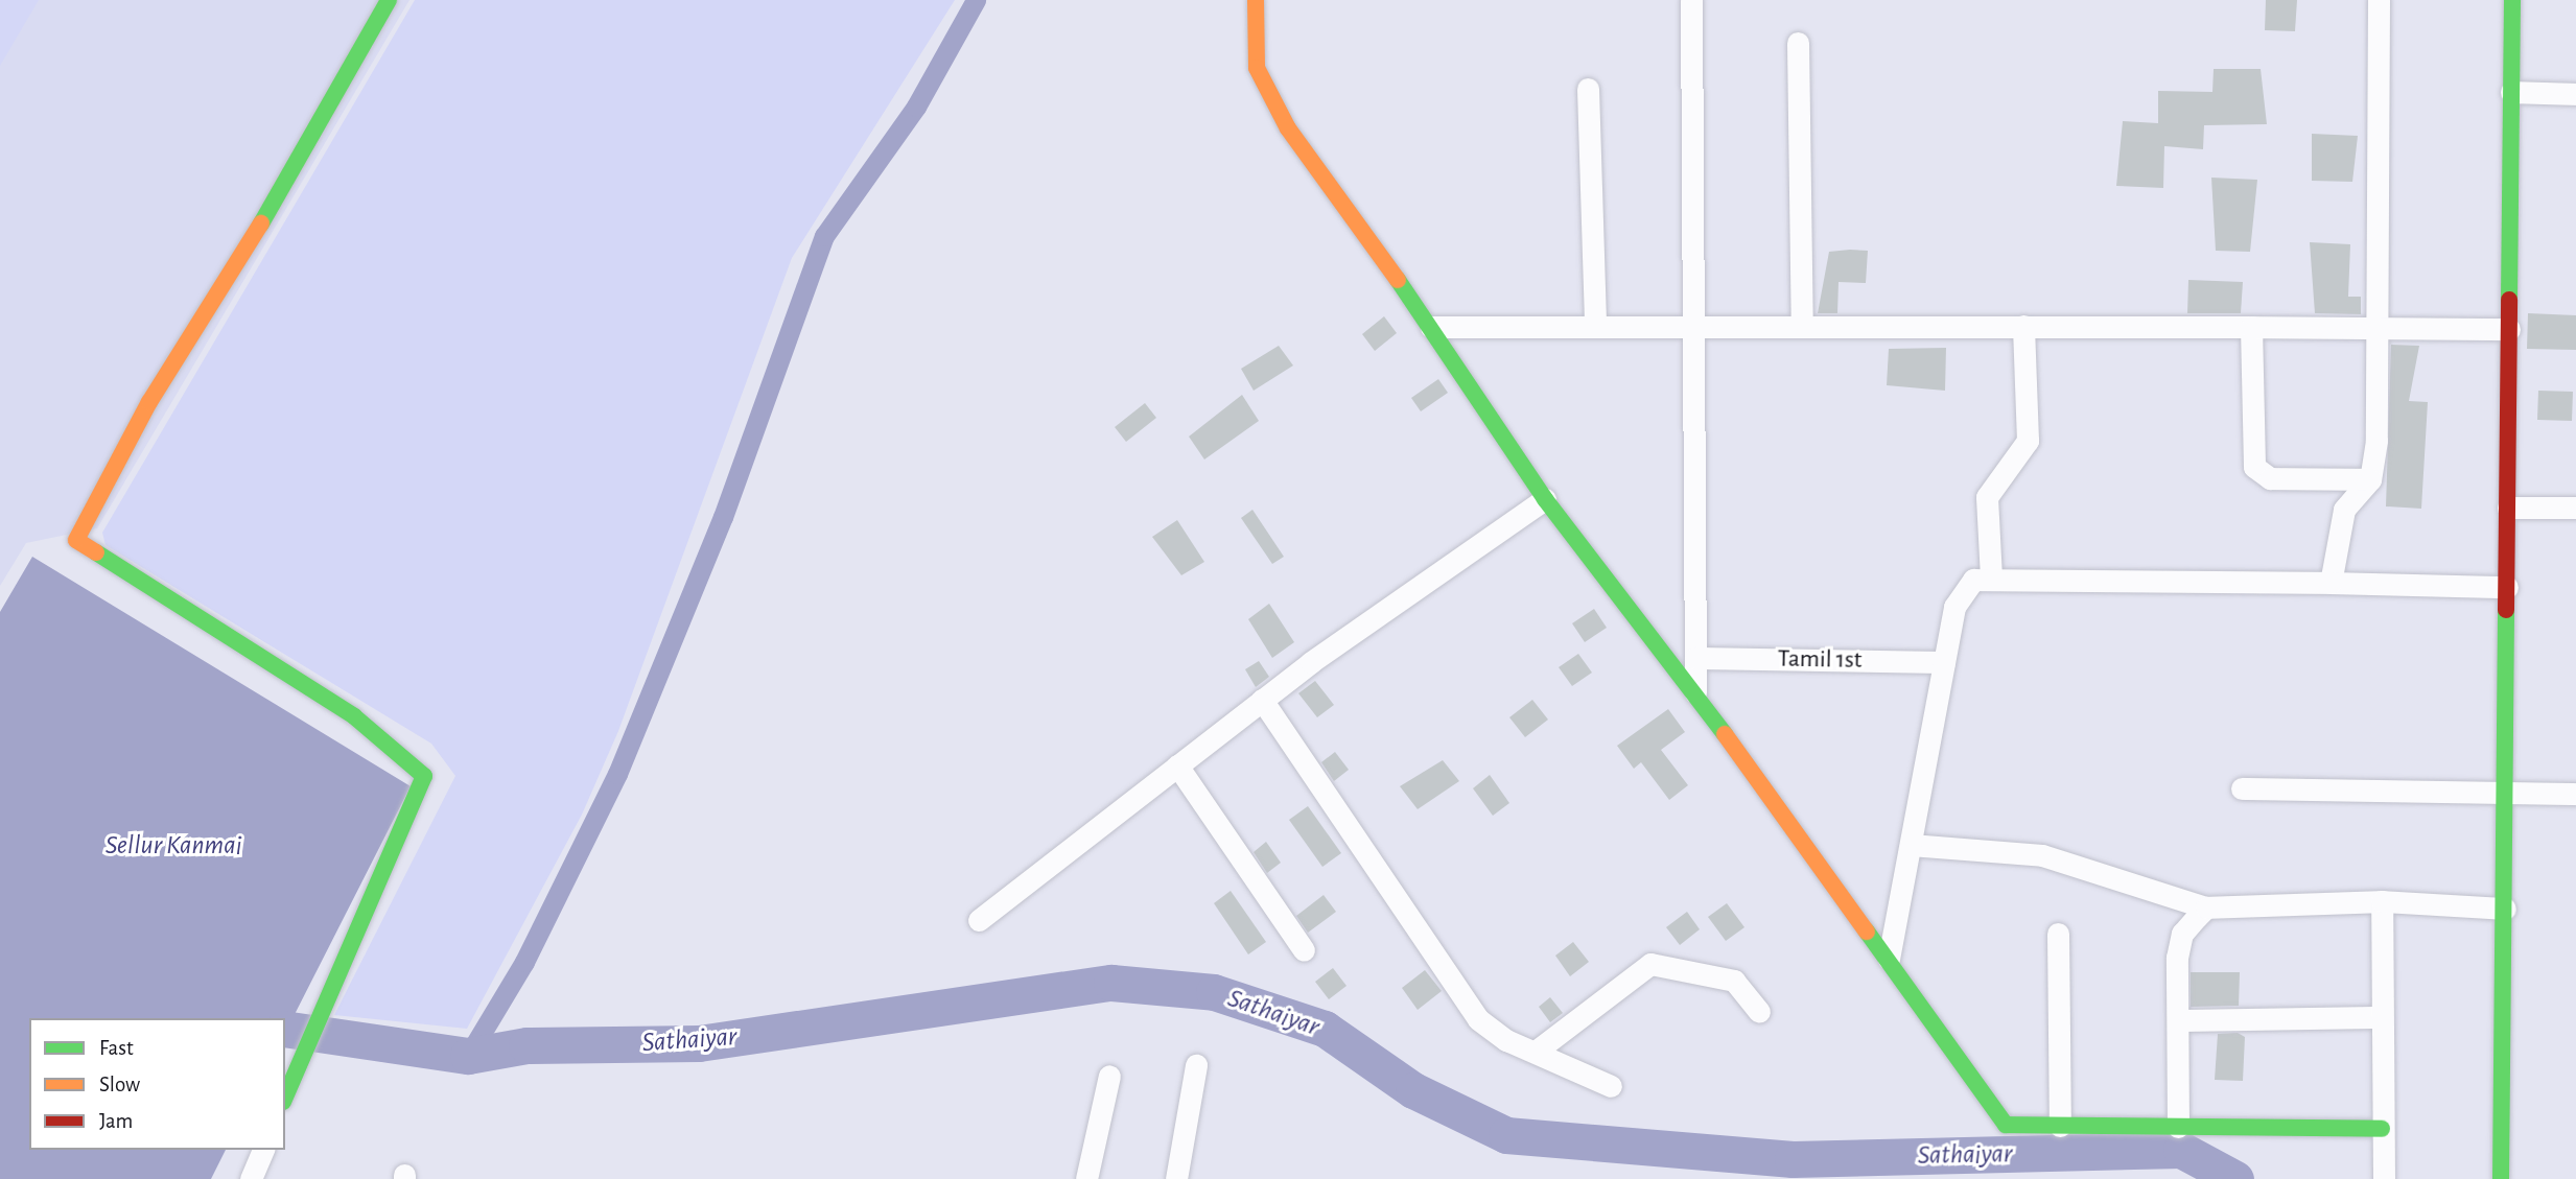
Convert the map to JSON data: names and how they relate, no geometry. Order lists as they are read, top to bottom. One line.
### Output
{"streets":{"street":["Tamil 1st"]},"water":["Sellur Kanmai","Sathaiyar"],"legend":["Fast","Slow","Jam"]}
